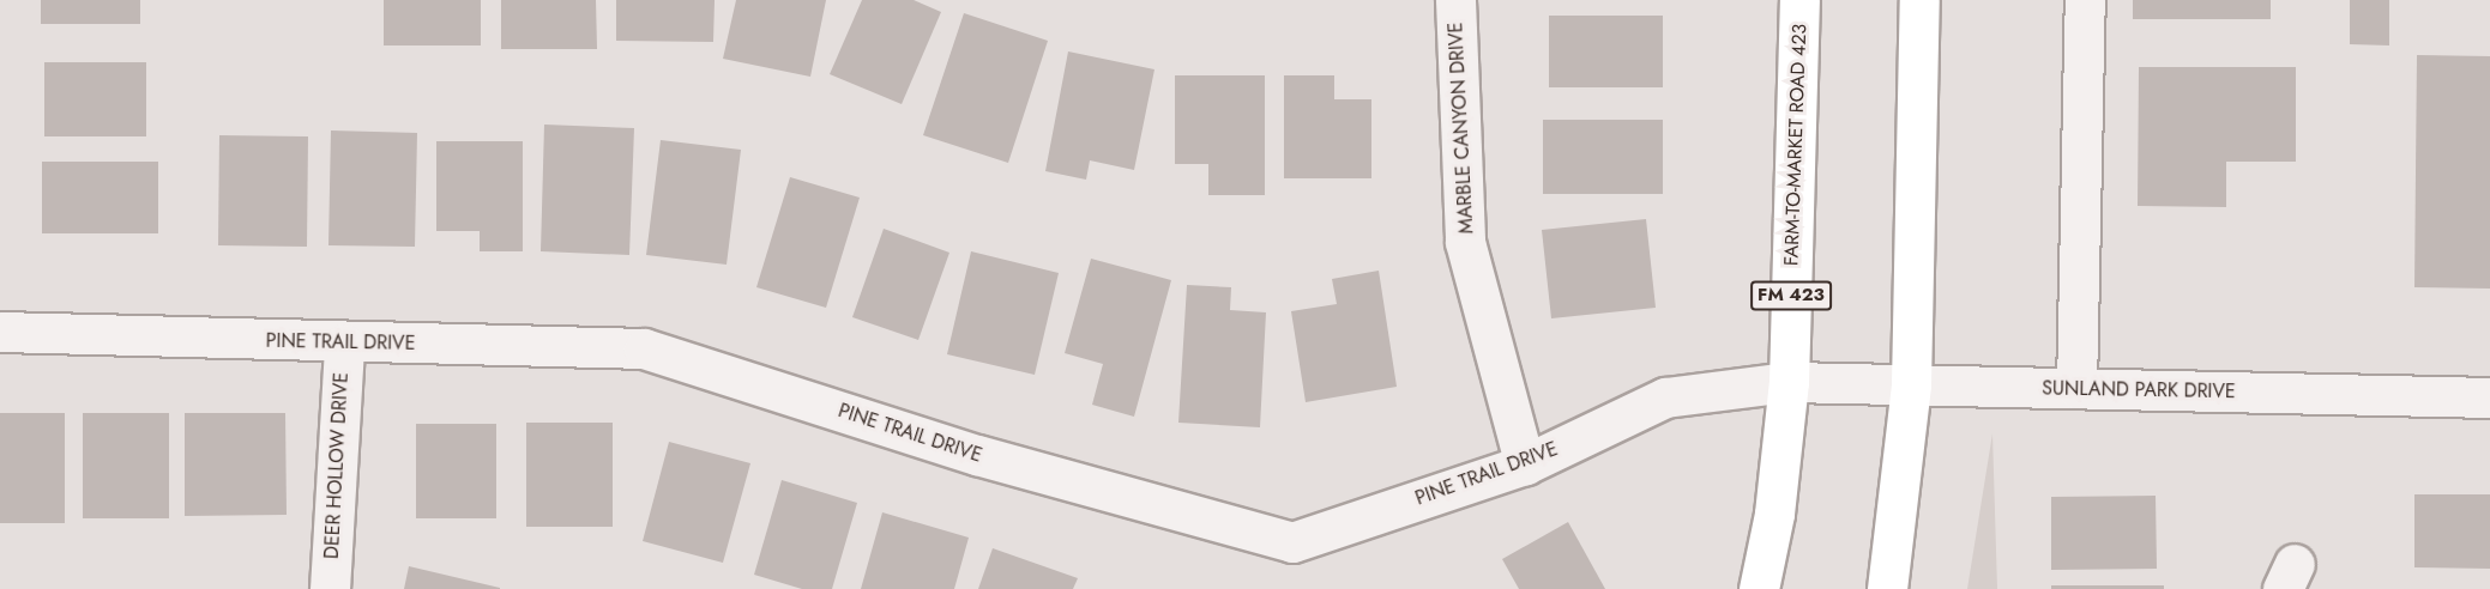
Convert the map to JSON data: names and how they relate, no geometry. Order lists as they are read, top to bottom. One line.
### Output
{"streets":{"main road":["FARM-TO-MARKET ROAD 423","FM 423"],"street":["MARBLE CANYON DRIVE","PINE TRAIL DRIVE","SUNLAND PARK DRIVE","DEER HOLLOW DRIVE"]},"crossings":[["MARBLE CANYON DRIVE","PINE TRAIL DRIVE"],["FARM-TO-MARKET ROAD 423","PINE TRAIL DRIVE"],["FARM-TO-MARKET ROAD 423","SUNLAND PARK DRIVE"],["PINE TRAIL DRIVE","SUNLAND PARK DRIVE"],["PINE TRAIL DRIVE","DEER HOLLOW DRIVE"]]}
